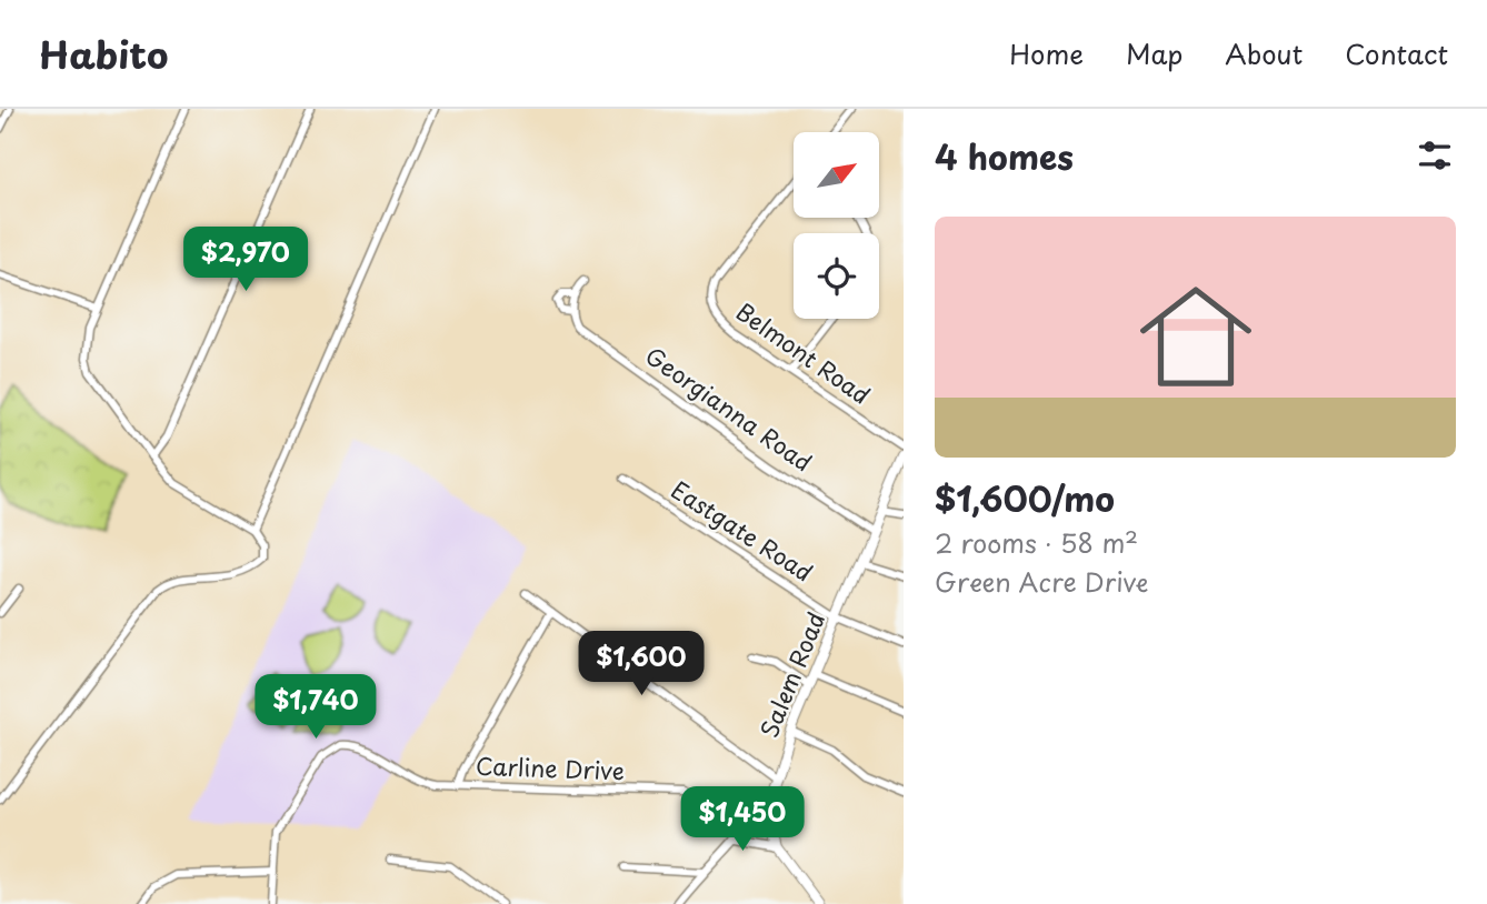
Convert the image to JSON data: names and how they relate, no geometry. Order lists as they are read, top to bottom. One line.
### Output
{"streets":{"main road":["Salem Road"],"street":["Belmont Road","Georgianna Road","Eastgate Road","Carline Drive"]},"crossings":[["Georgianna Road","Salem Road"],["Eastgate Road","Salem Road"]],"north":"top right","page":{"header":"Habito","nav":["Home","Map","About","Contact"],"heading":"4 homes","list":[{"name":"$1,600/mo","note":"2 rooms · 58 m² · Green Acre Drive"}],"price":["$2,970","$1,600","$1,740","$1,450"]}}
